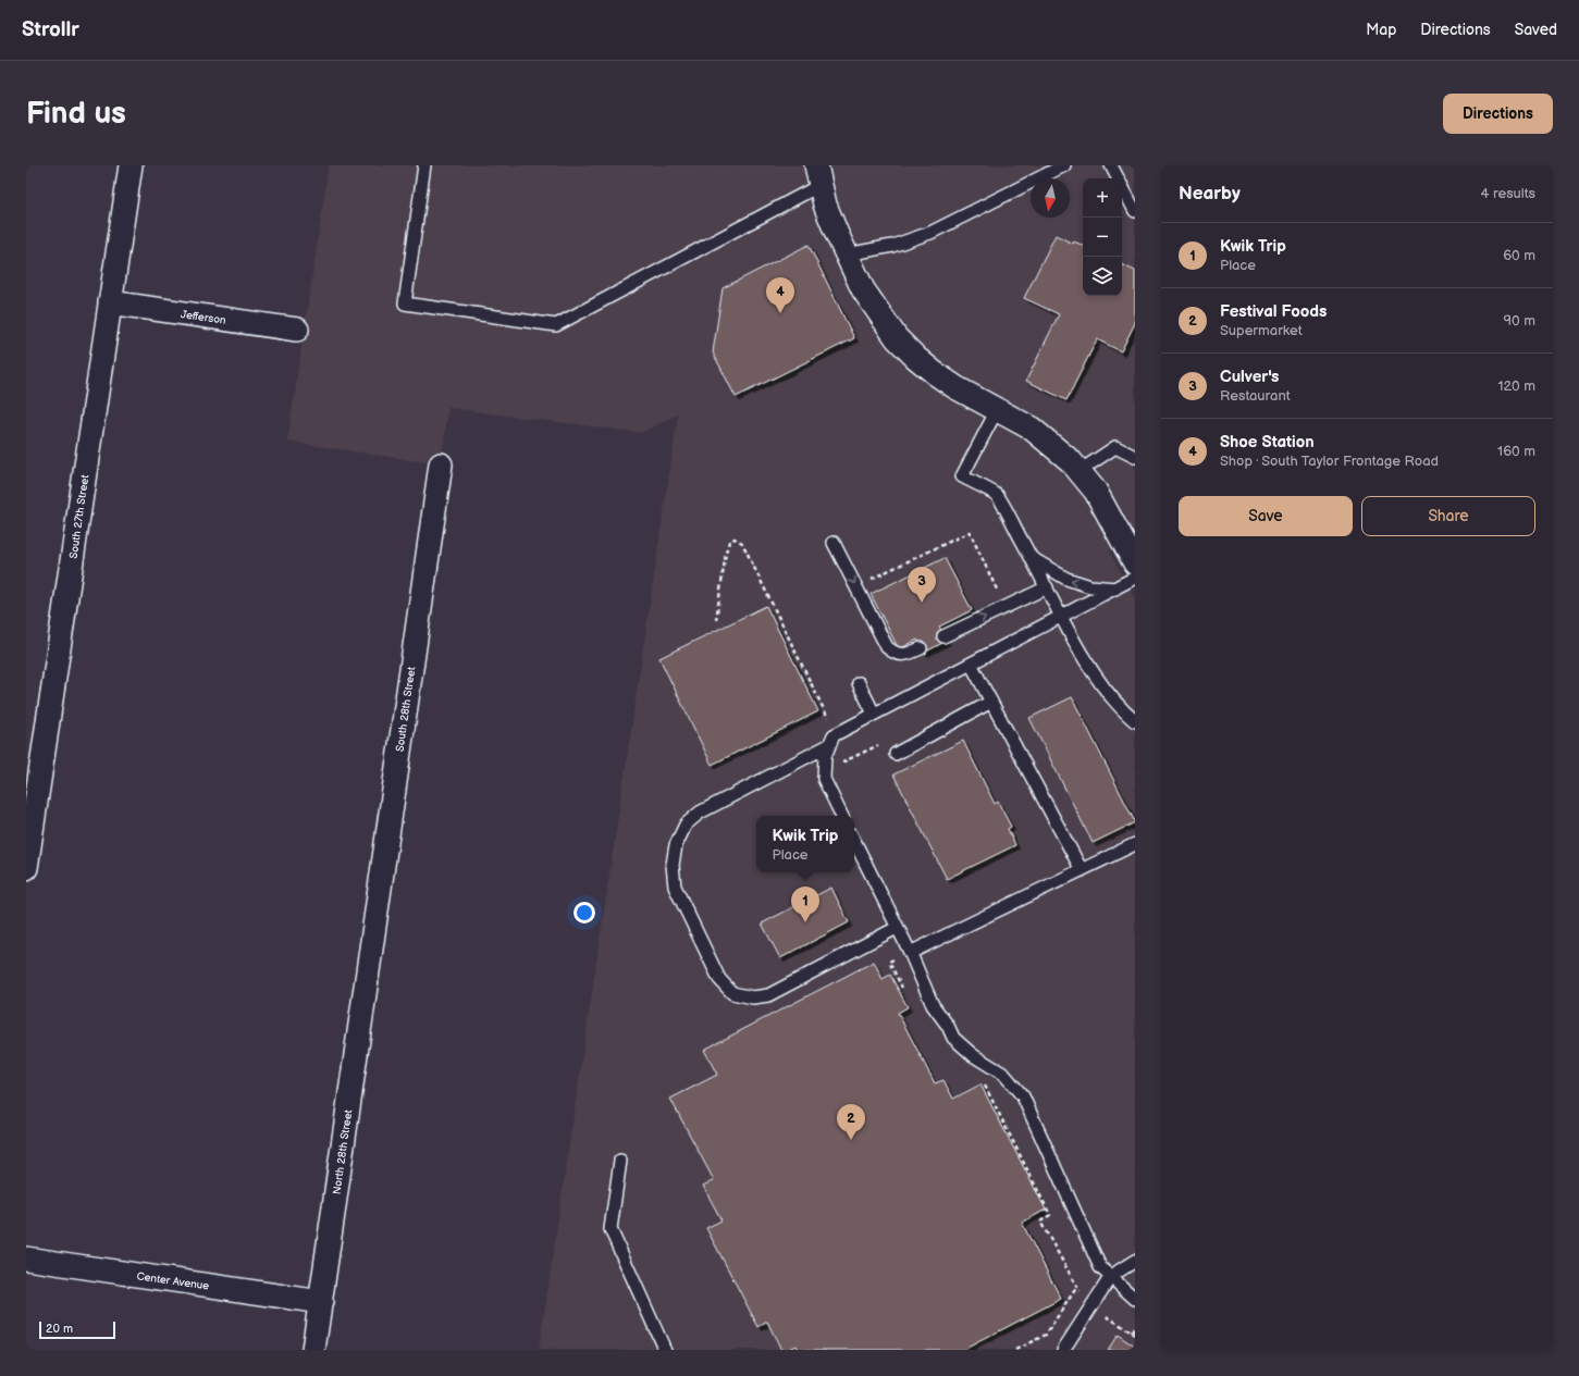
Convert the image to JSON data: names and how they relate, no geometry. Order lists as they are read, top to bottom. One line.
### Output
{"streets":{"street":["Jefferson","South 27th Street","South 28th Street","North 28th Street","Center Avenue"]},"crossings":[["Jefferson","South 27th Street"],["South 28th Street","North 28th Street"],["North 28th Street","Center Avenue"]],"scale_bar":"20 m","north":"bottom","page":{"header":"Strollr","nav":["Map","Directions","Saved"],"buttons":["Directions",["Save","Share"]],"title":"Find us","heading":["Nearby","4 results"],"map_buttons":["+","−"],"list":[{"mark":"1","name":"Kwik Trip","note":"Place","value":"60 m"},{"mark":"2","name":"Festival Foods","note":"Supermarket","value":"90 m"},{"mark":"3","name":"Culver's","note":"Restaurant","value":"120 m"},{"mark":"4","name":"Shoe Station","note":"Shop · South Taylor Frontage Road","value":"160 m"}],"pins":["4","3","1","2"],"popup":["Kwik Trip","Place"],"scale":"20 m"}}
